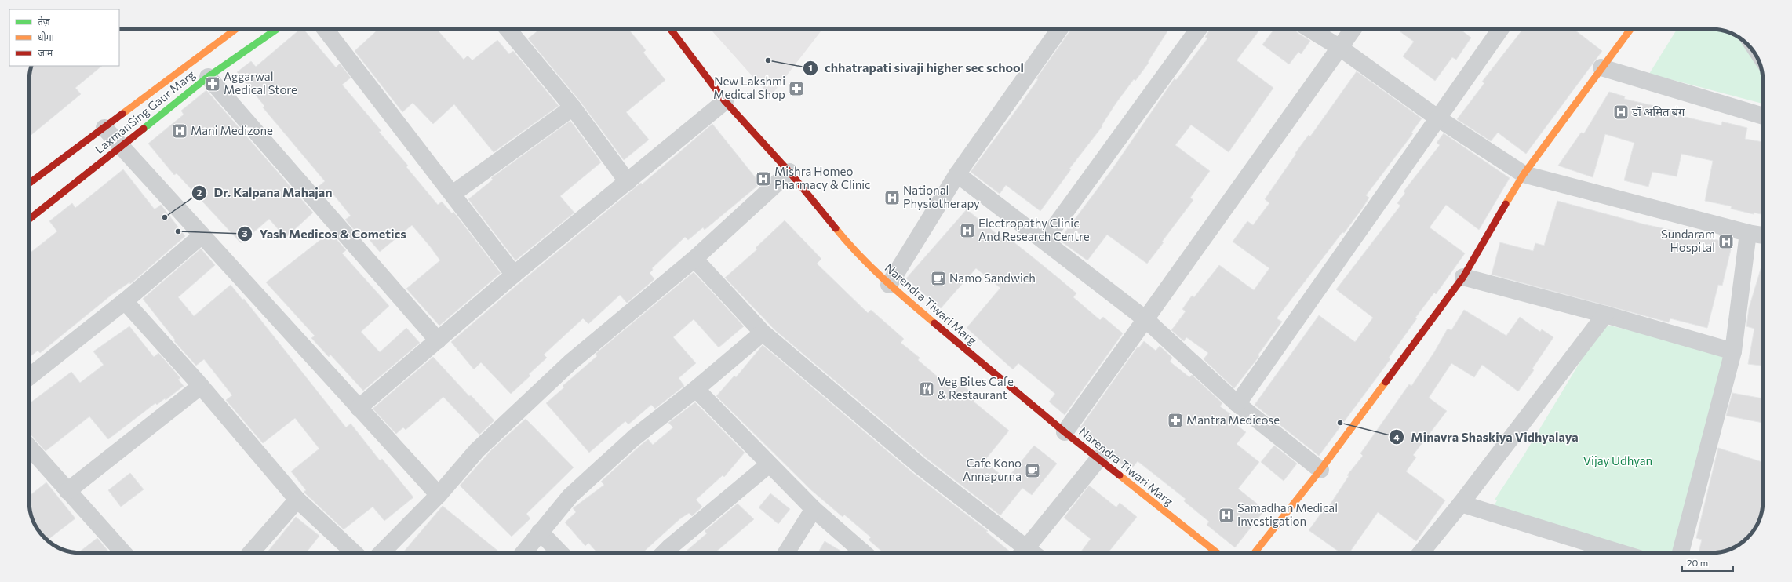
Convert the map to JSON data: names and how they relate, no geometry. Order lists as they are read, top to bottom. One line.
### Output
{"streets":{"street":["LaxmanSing Gaur Marg","Narendra Tiwari Marg"]},"parks":["Vijay Udhyan"],"places":{"other":["chhatrapati sivaji higher sec school","Dr. Kalpana Mahajan","Yash Medicos & Cometics","Minavra Shaskiya Vidhyalaya"],"pharmacy":["Aggarwal Medical Store","New Lakshmi Medical Shop","Mantra Medicose"],"hospital":["डॉ अमित बंग","Mani Medizone","Mishra Homeo Pharmacy & Clinic","National Physiotherapy","Electropathy Clinic And Research Centre","Sundaram Hospital","Samadhan Medical Investigation"],"cafe":["Namo Sandwich","Cafe Kono Annapurna"],"restaurant":["Veg Bites Cafe & Restaurant"]},"legend":["तेज़","धीमा","जाम"],"scale_bar":"20 m"}
